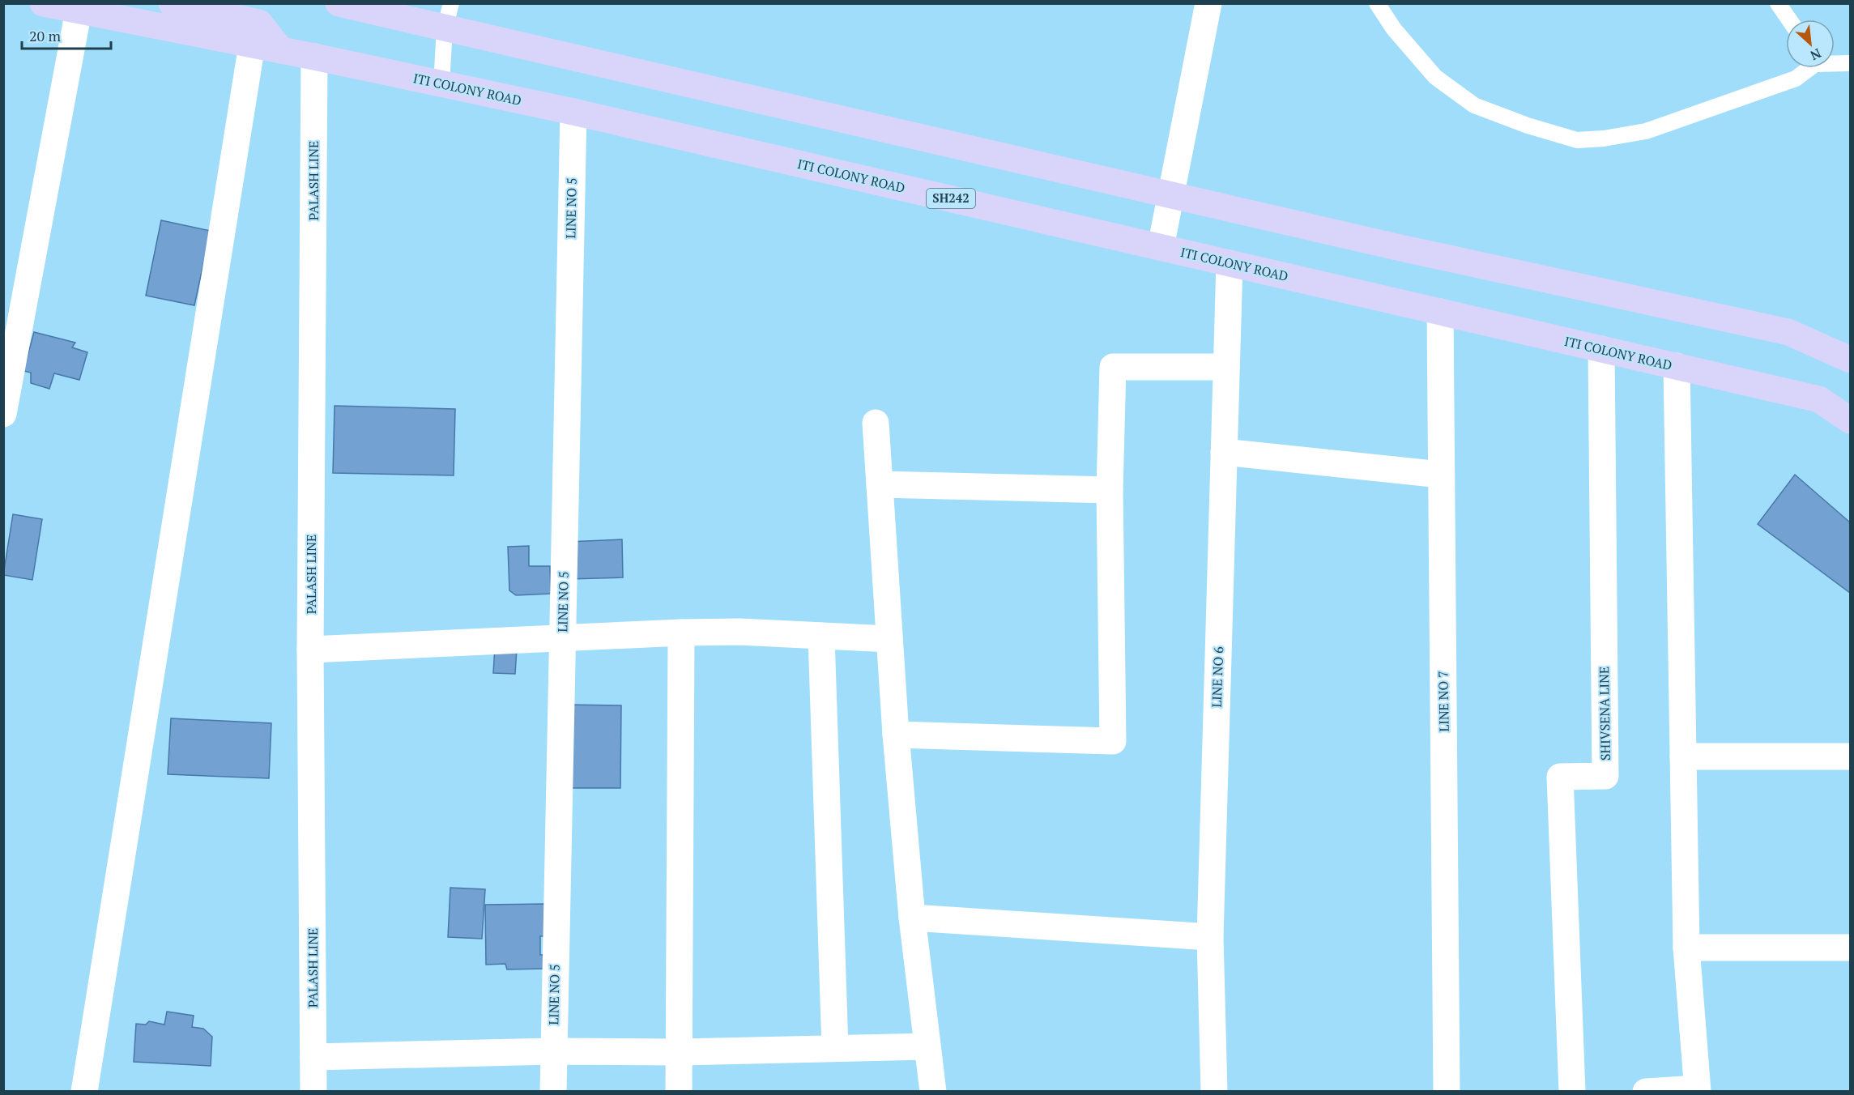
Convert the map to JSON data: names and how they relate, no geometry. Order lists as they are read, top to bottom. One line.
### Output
{"streets":{"main road":["ITI COLONY ROAD","SH242"],"street":["PALASH LINE","LINE NO 5","LINE NO 6","LINE NO 7","SHIVSENA LINE"]},"crossings":[["ITI COLONY ROAD","PALASH LINE"],["ITI COLONY ROAD","LINE NO 5"],["ITI COLONY ROAD","LINE NO 6"],["ITI COLONY ROAD","LINE NO 7"],["ITI COLONY ROAD","SHIVSENA LINE"]],"scale_bar":"20 m","north":"bottom right"}
